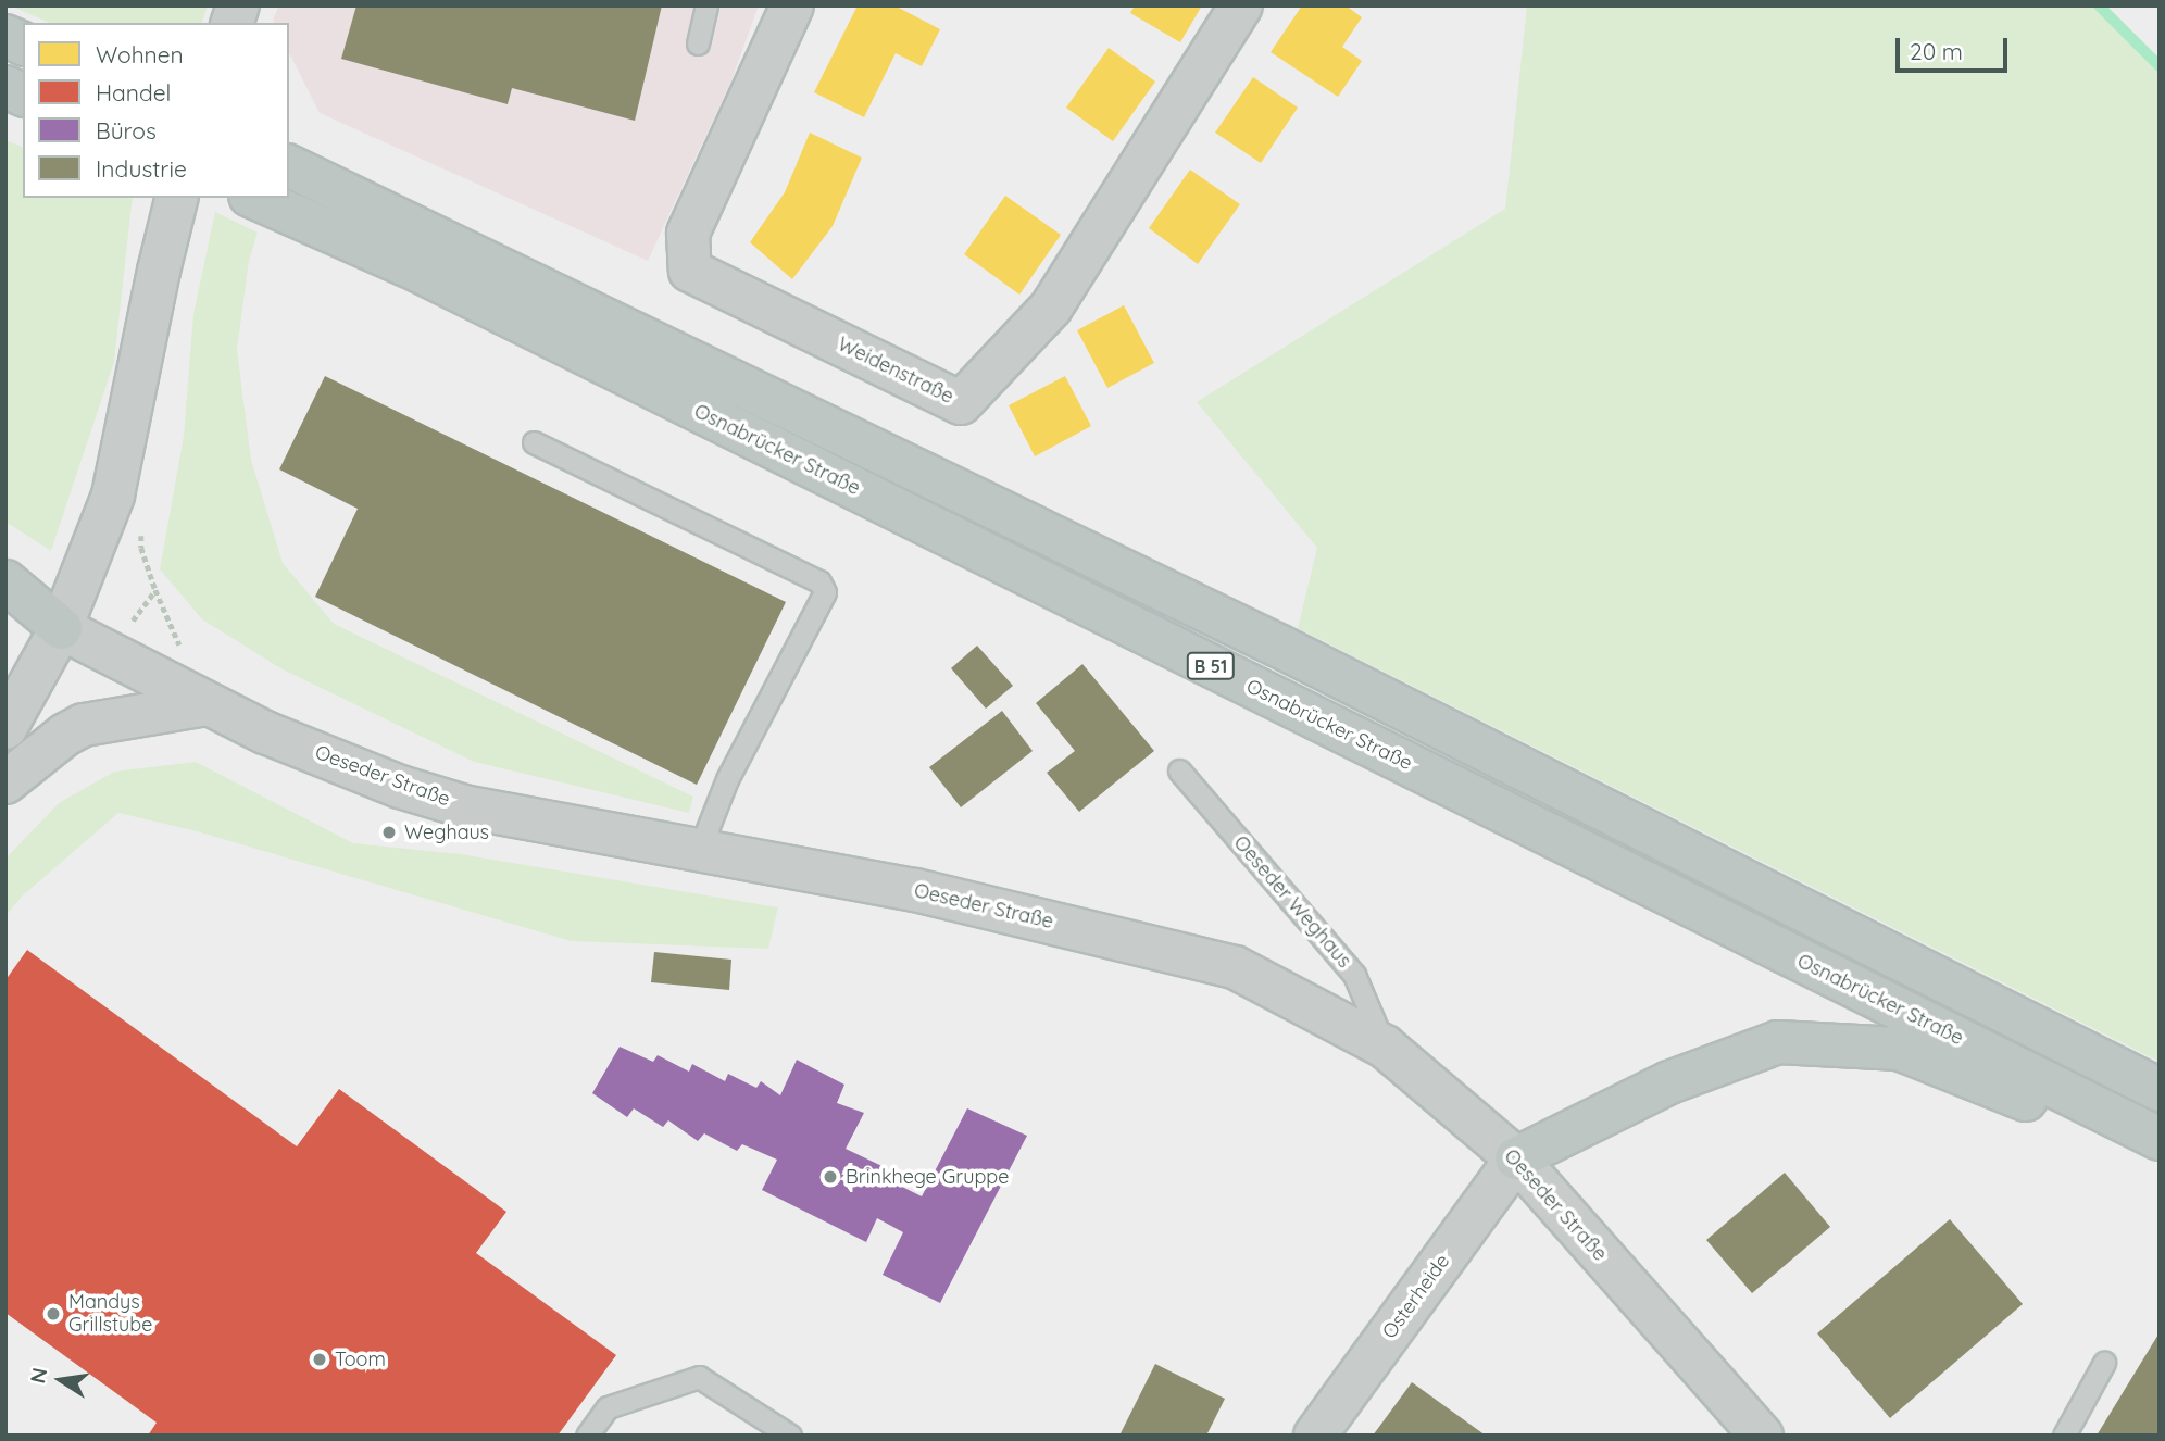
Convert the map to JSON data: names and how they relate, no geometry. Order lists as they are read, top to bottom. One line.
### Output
{"streets":{"highway":["Osnabrücker Straße","B 51"],"street":["Weidenstraße","Oeseder Straße","Osterheide"],"lane":["Oeseder Weghaus"]},"crossings":[["Oeseder Straße","Oeseder Weghaus"],["Oeseder Straße","Osterheide"]],"places":["Weghaus","Brinkhege Gruppe","Mandys Grillstube","Toom"],"legend":["Wohnen","Handel","Büros","Industrie"],"scale_bar":"20 m","north":"left"}
